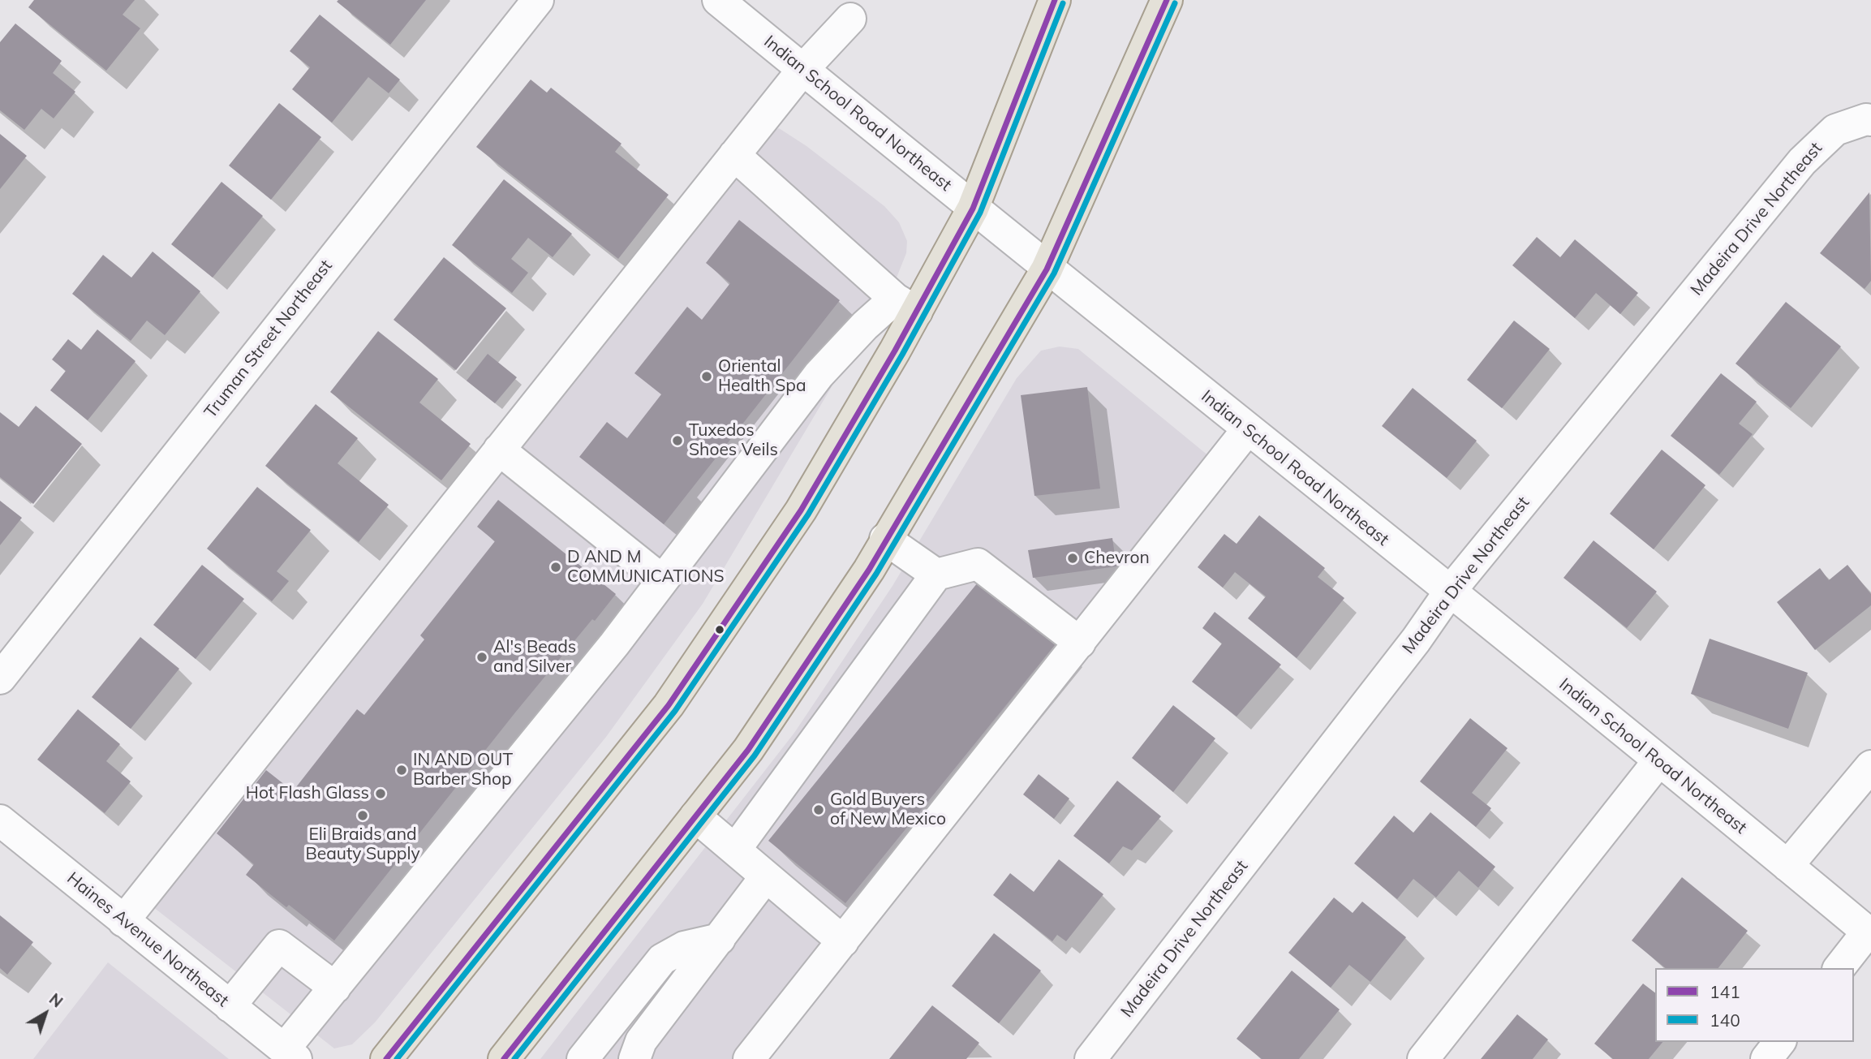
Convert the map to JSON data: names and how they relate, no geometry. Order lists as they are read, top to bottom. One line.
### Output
{"streets":{"street":["Indian School Road Northeast","Madeira Drive Northeast","Truman Street Northeast","Haines Avenue Northeast"]},"crossings":[["Indian School Road Northeast","Madeira Drive Northeast"]],"places":["Oriental Health Spa","Tuxedos Shoes Veils","Chevron","D AND M COMMUNICATIONS","Al's Beads and Silver","IN AND OUT Barber Shop","Hot Flash Glass","Gold Buyers of New Mexico","Eli Braids and Beauty Supply"],"lines":["transit line 141","transit line 140"],"legend":["141","140"],"north":"top right"}
